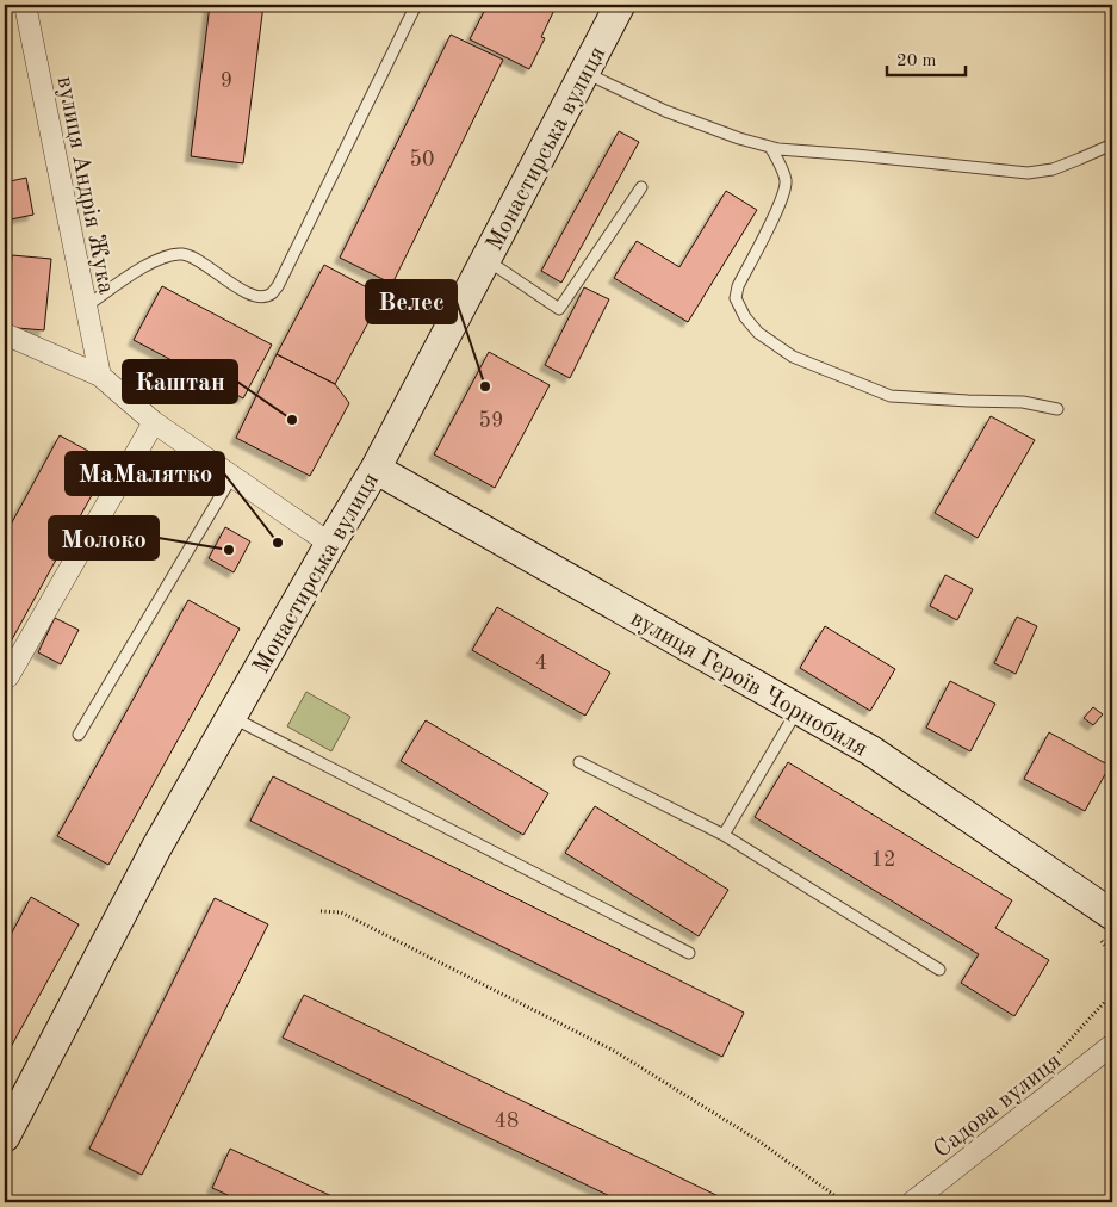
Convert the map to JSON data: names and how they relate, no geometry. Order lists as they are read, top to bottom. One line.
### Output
{"streets":{"main road":["Монастирська вулиця","вулиця Героїв Чорнобиля"],"street":["вулиця Андрія Жука","Садова вулиця"]},"crossings":[["Монастирська вулиця","вулиця Героїв Чорнобиля"]],"places":["Велес","Каштан","МаМалятко","Молоко"],"house_numbers":["9","50","59","4","12","48"],"scale_bar":"20 m"}
